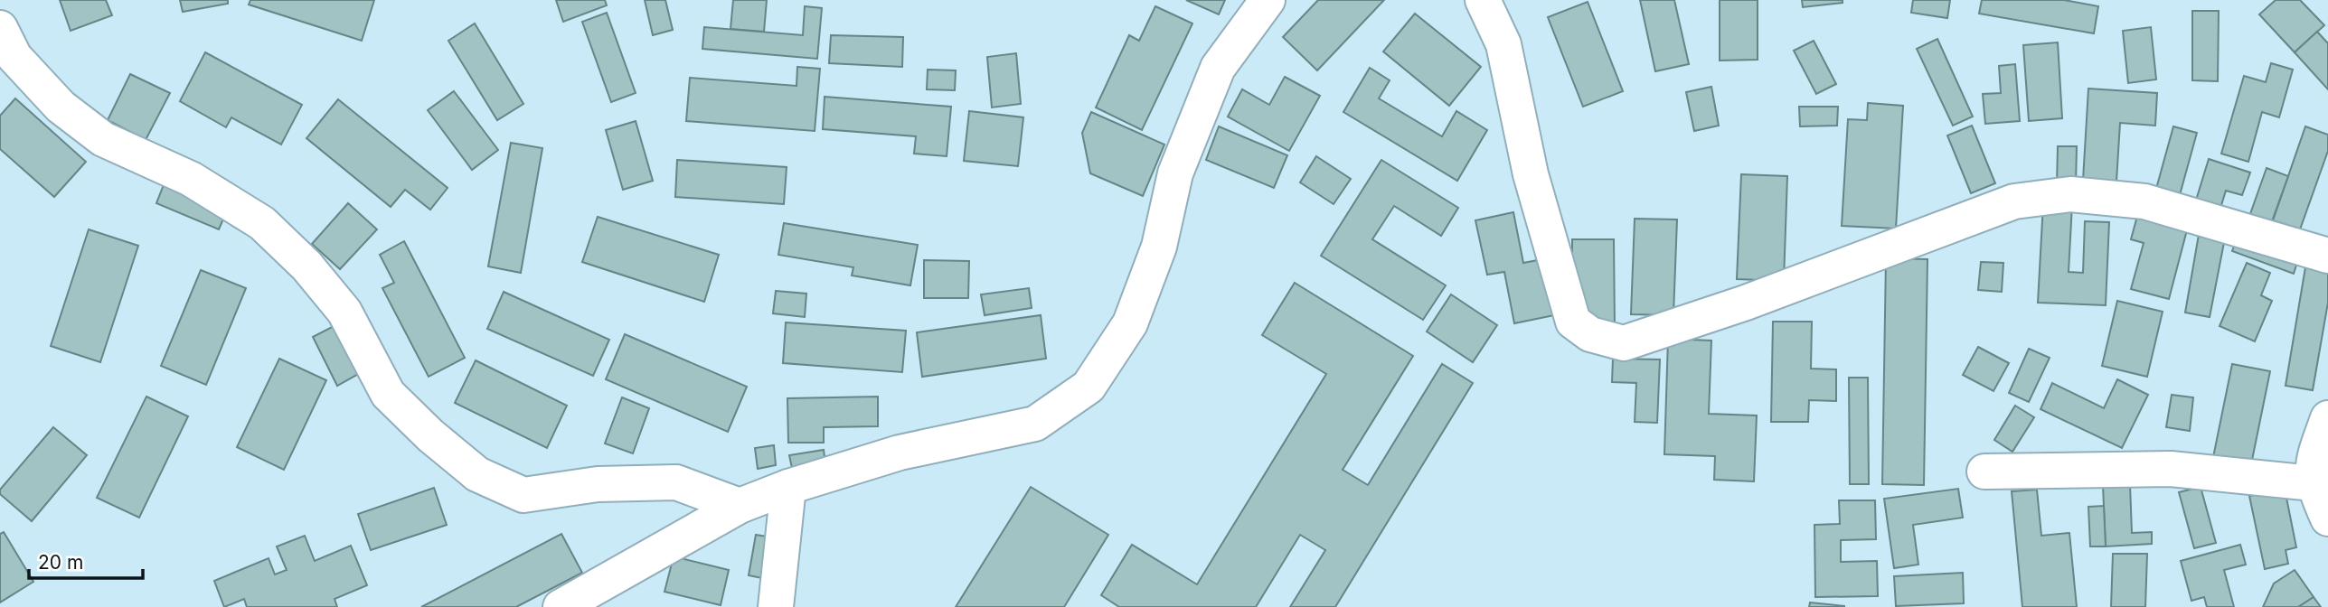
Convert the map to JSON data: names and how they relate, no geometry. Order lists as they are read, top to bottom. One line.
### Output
{"scale_bar":"20 m"}
